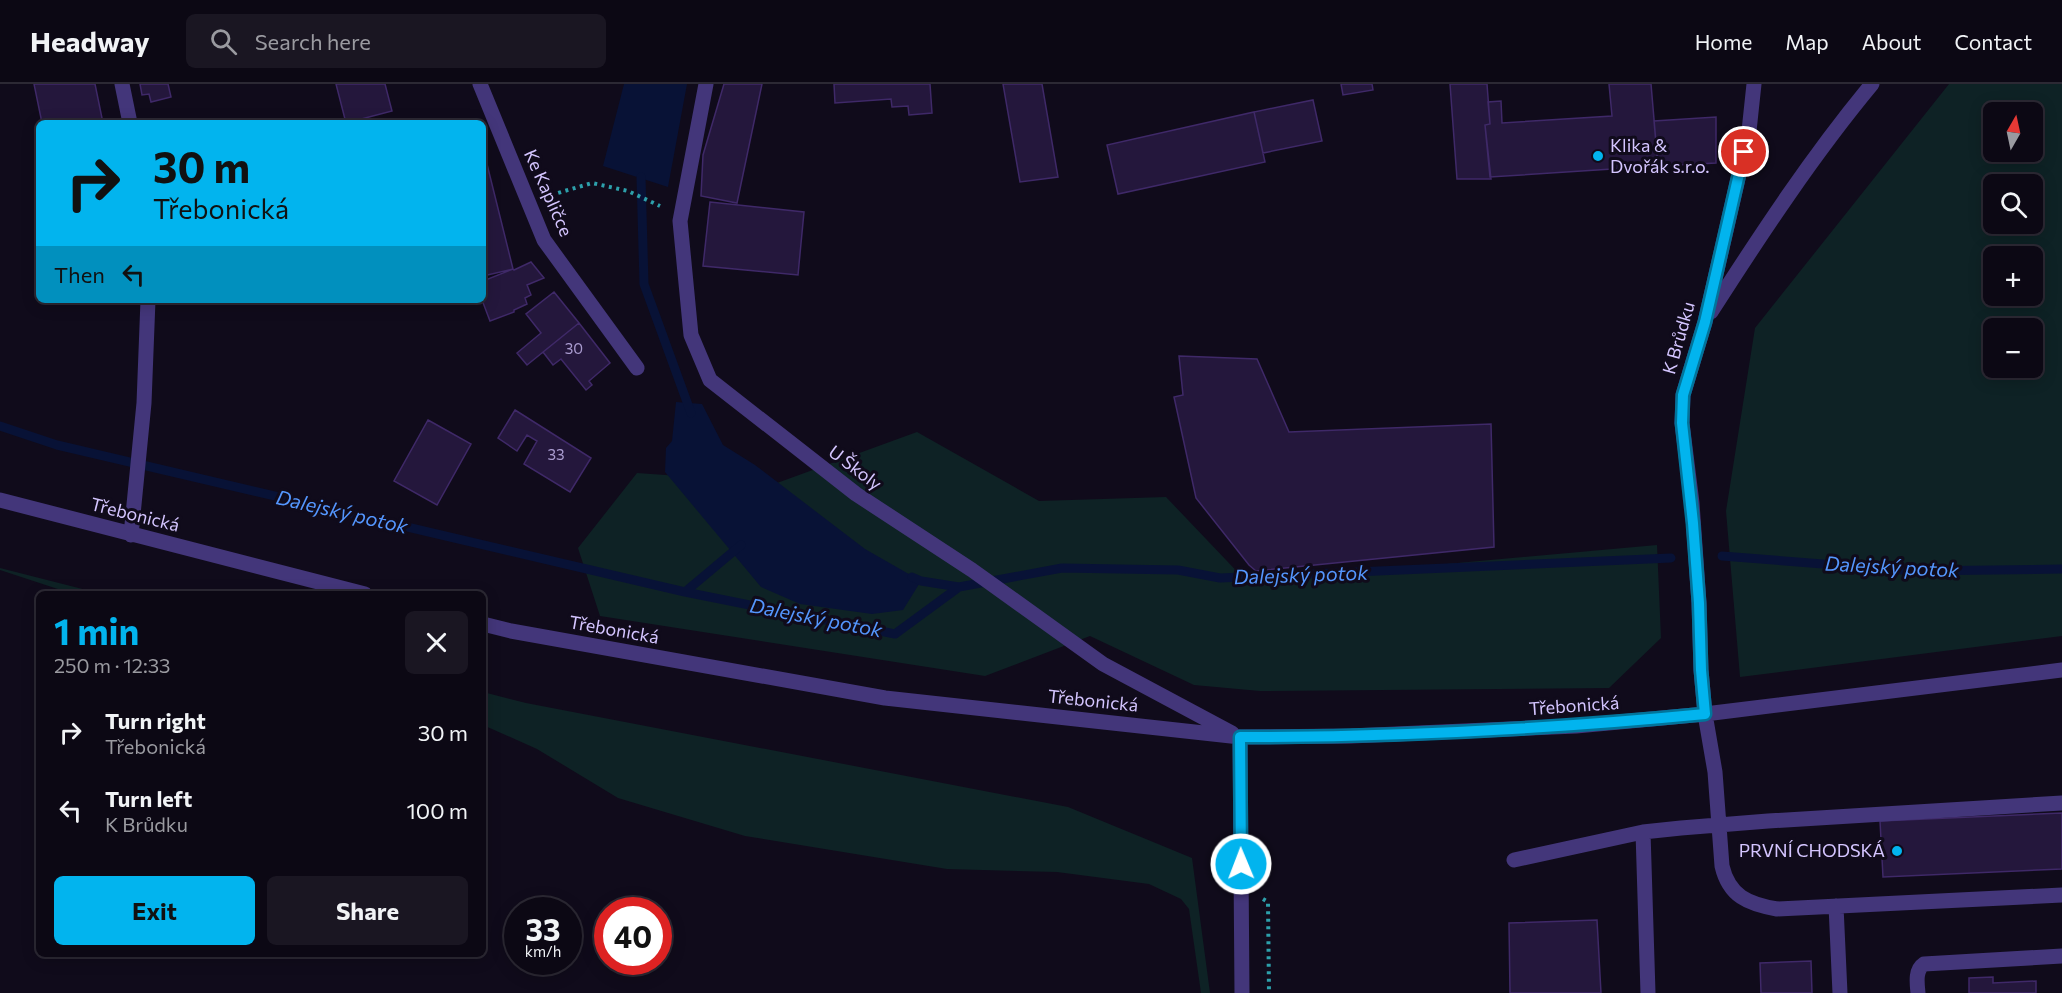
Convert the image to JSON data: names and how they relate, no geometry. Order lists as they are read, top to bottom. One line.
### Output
{"streets":{"street":["Ke Kapličce","K Brůdku","U Školy","Třebonická"]},"crossings":[["K Brůdku","Třebonická"],["U Školy","Třebonická"]],"water":["Dalejský potok"],"places":["Klika & Dvořák s.r.o.","PRVNÍ CHODSKÁ"],"house_numbers":["30","33"],"north":"top","page":{"header":"Headway","search":"Search here","nav":["Home","Map","About","Contact"],"map_buttons":["+","−"],"turn":["30 m","Třebonická"],"then":"Then","heading":["1 min","250 m · 12:33"],"list":[{"name":"Turn right","note":"Třebonická","value":"30 m"},{"name":"Turn left","note":"K Brůdku","value":"100 m"}],"buttons":["Exit","Share"],"speed":"33 km/h","limit":"40"}}
